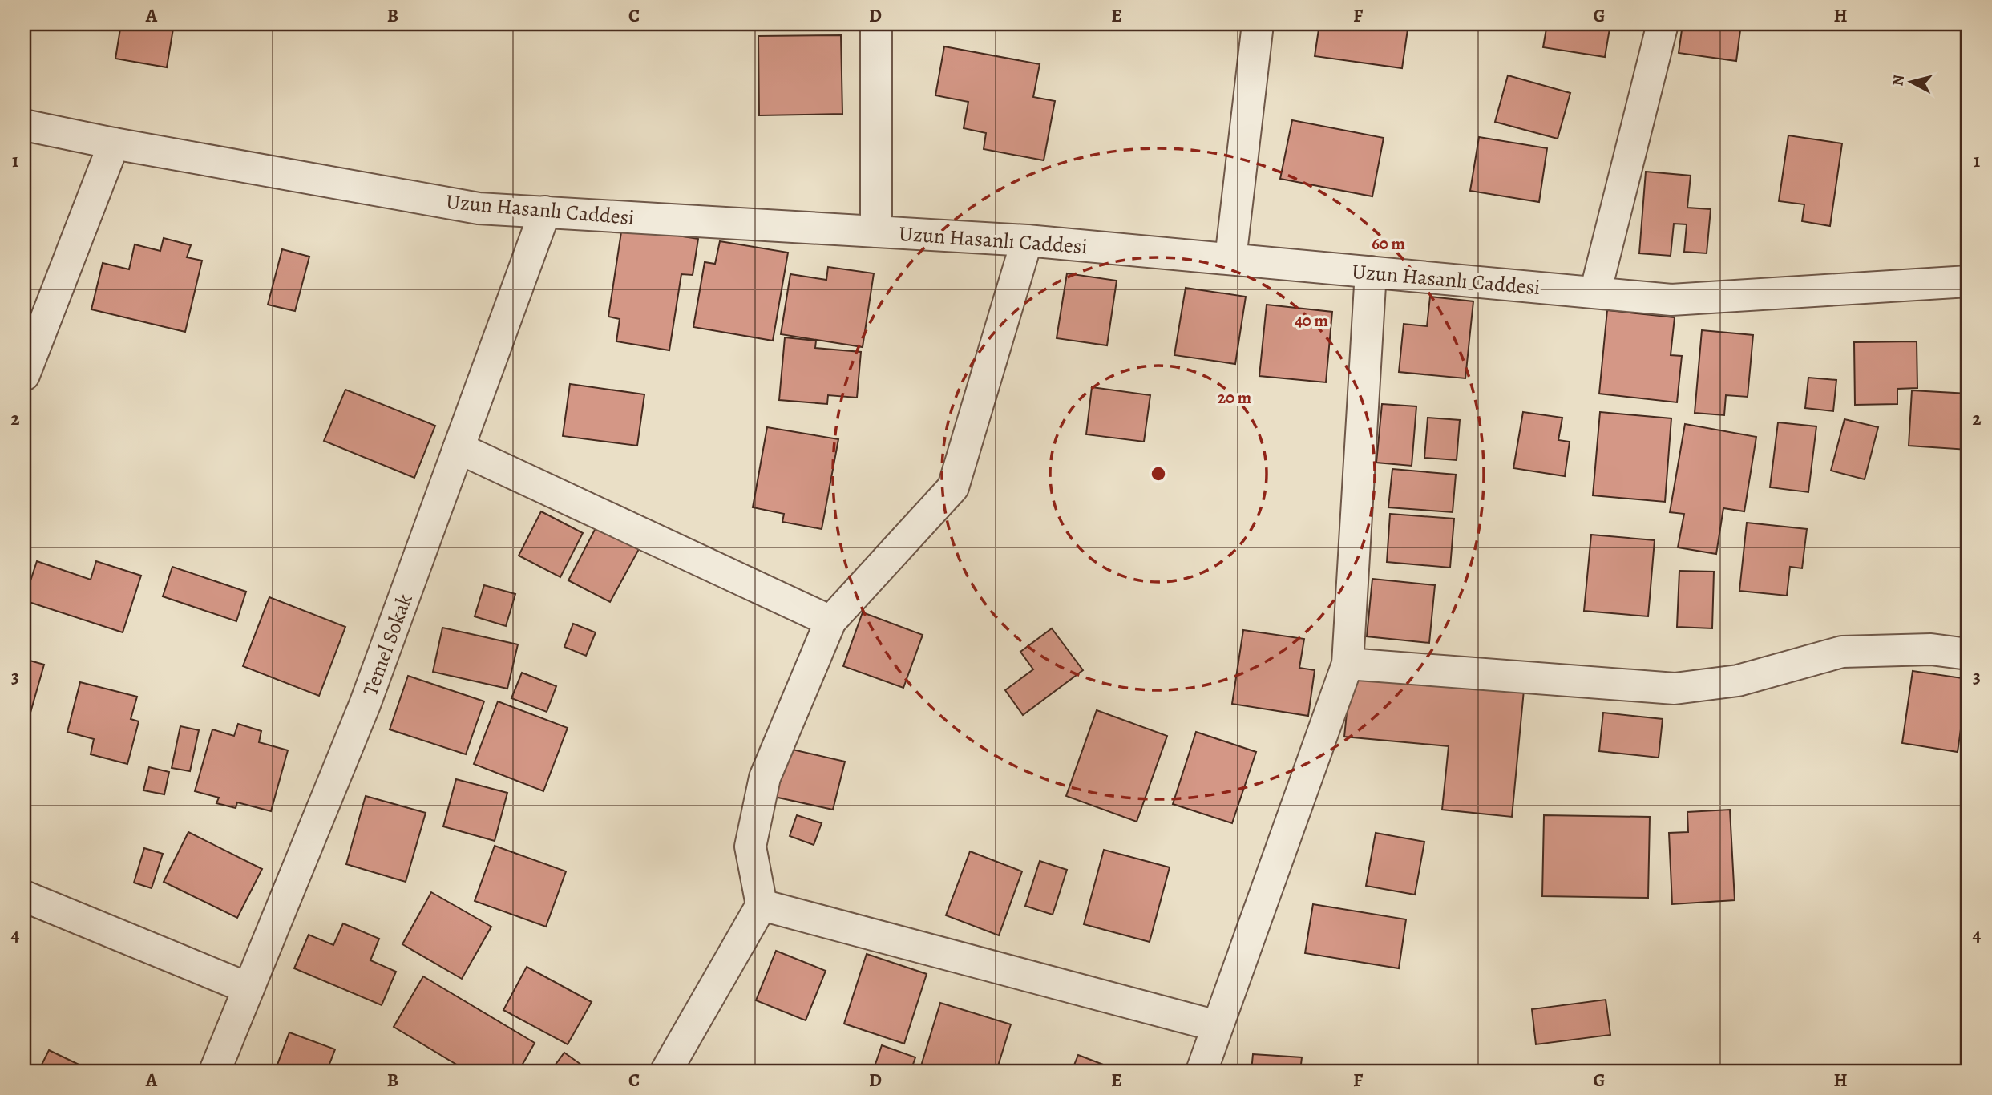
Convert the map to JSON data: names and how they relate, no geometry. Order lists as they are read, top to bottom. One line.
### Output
{"streets":{"street":["Uzun Hasanlı Caddesi","Temel Sokak"]},"crossings":[["Uzun Hasanlı Caddesi","Temel Sokak"]],"north":"left","grid":{"columns":["A","B","C","D","E","F","G","H"],"rows":["1","2","3","4"]},"rings":["60 m","40 m","20 m"]}
